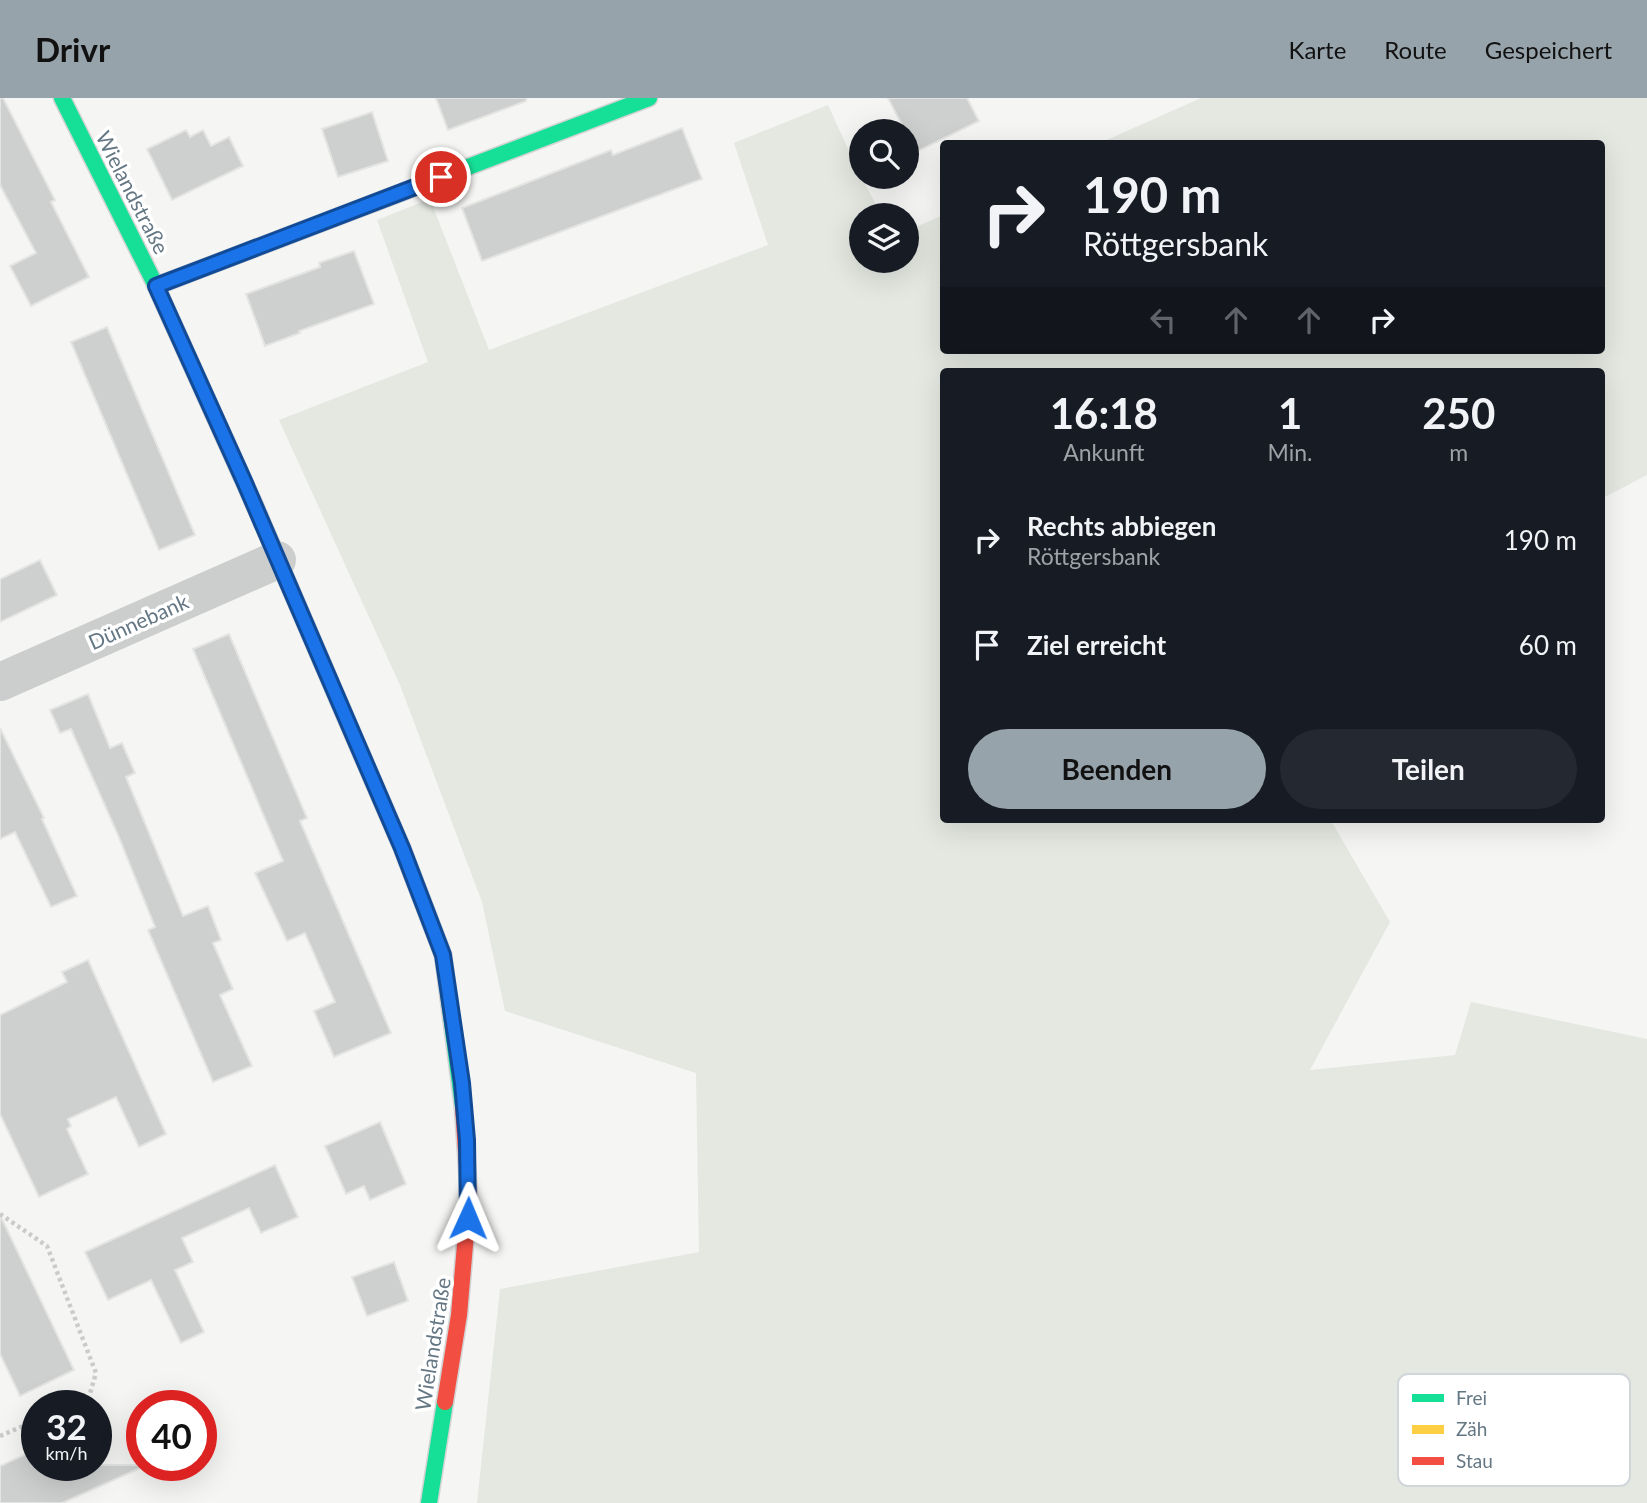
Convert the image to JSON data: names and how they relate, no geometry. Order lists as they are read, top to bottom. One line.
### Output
{"streets":{"street":["Wielandstraße","Dünnebank"]},"crossings":[["Wielandstraße","Dünnebank"]],"legend":["Frei","Zäh","Stau"],"page":{"header":"Drivr","nav":["Karte","Route","Gespeichert"],"turn":["190 m","Röttgersbank"],"eta":["16:18","Ankunft","1","Min.","250","m"],"list":[{"name":"Rechts abbiegen","note":"Röttgersbank","value":"190 m"},{"name":"Ziel erreicht","value":"60 m"}],"buttons":["Beenden","Teilen"],"speed":"32 km/h","limit":"40"}}
